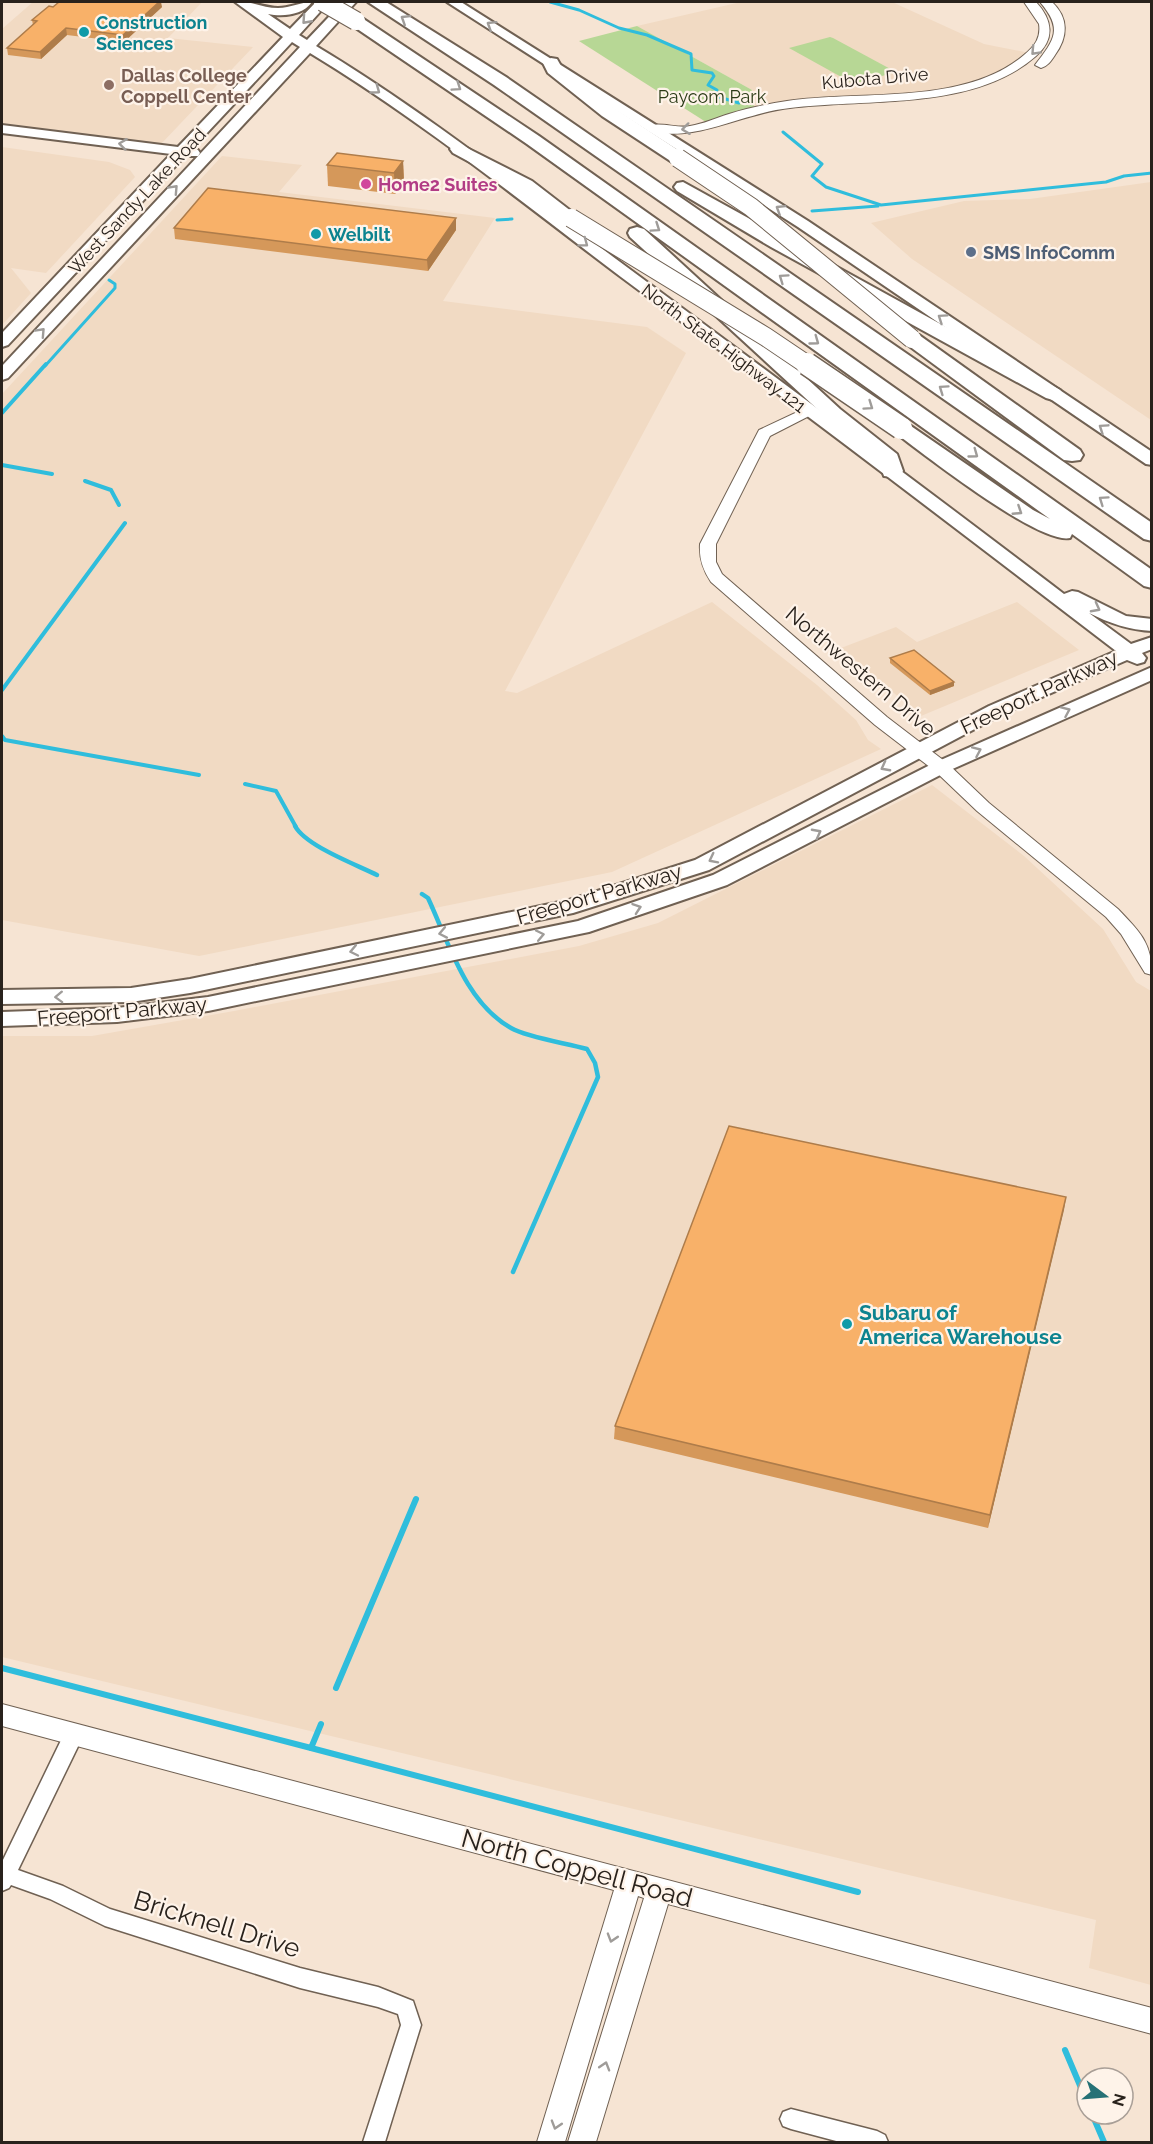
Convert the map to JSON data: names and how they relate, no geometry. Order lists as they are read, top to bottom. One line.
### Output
{"streets":{"main road":["West Sandy Lake Road","North State Highway 121","Freeport Parkway"],"street":["Kubota Drive","Northwestern Drive","North Coppell Road","Bricknell Drive"]},"crossings":[["West Sandy Lake Road","North State Highway 121"],["North State Highway 121","Northwestern Drive"],["North State Highway 121","Freeport Parkway"],["Northwestern Drive","Freeport Parkway"]],"one_way":["Kubota Drive"],"parks":["Paycom Park"],"places":["Construction Sciences","Dallas College Coppell Center","Home2 Suites","Welbilt","SMS InfoComm","Subaru of America Warehouse"],"north":"right"}
